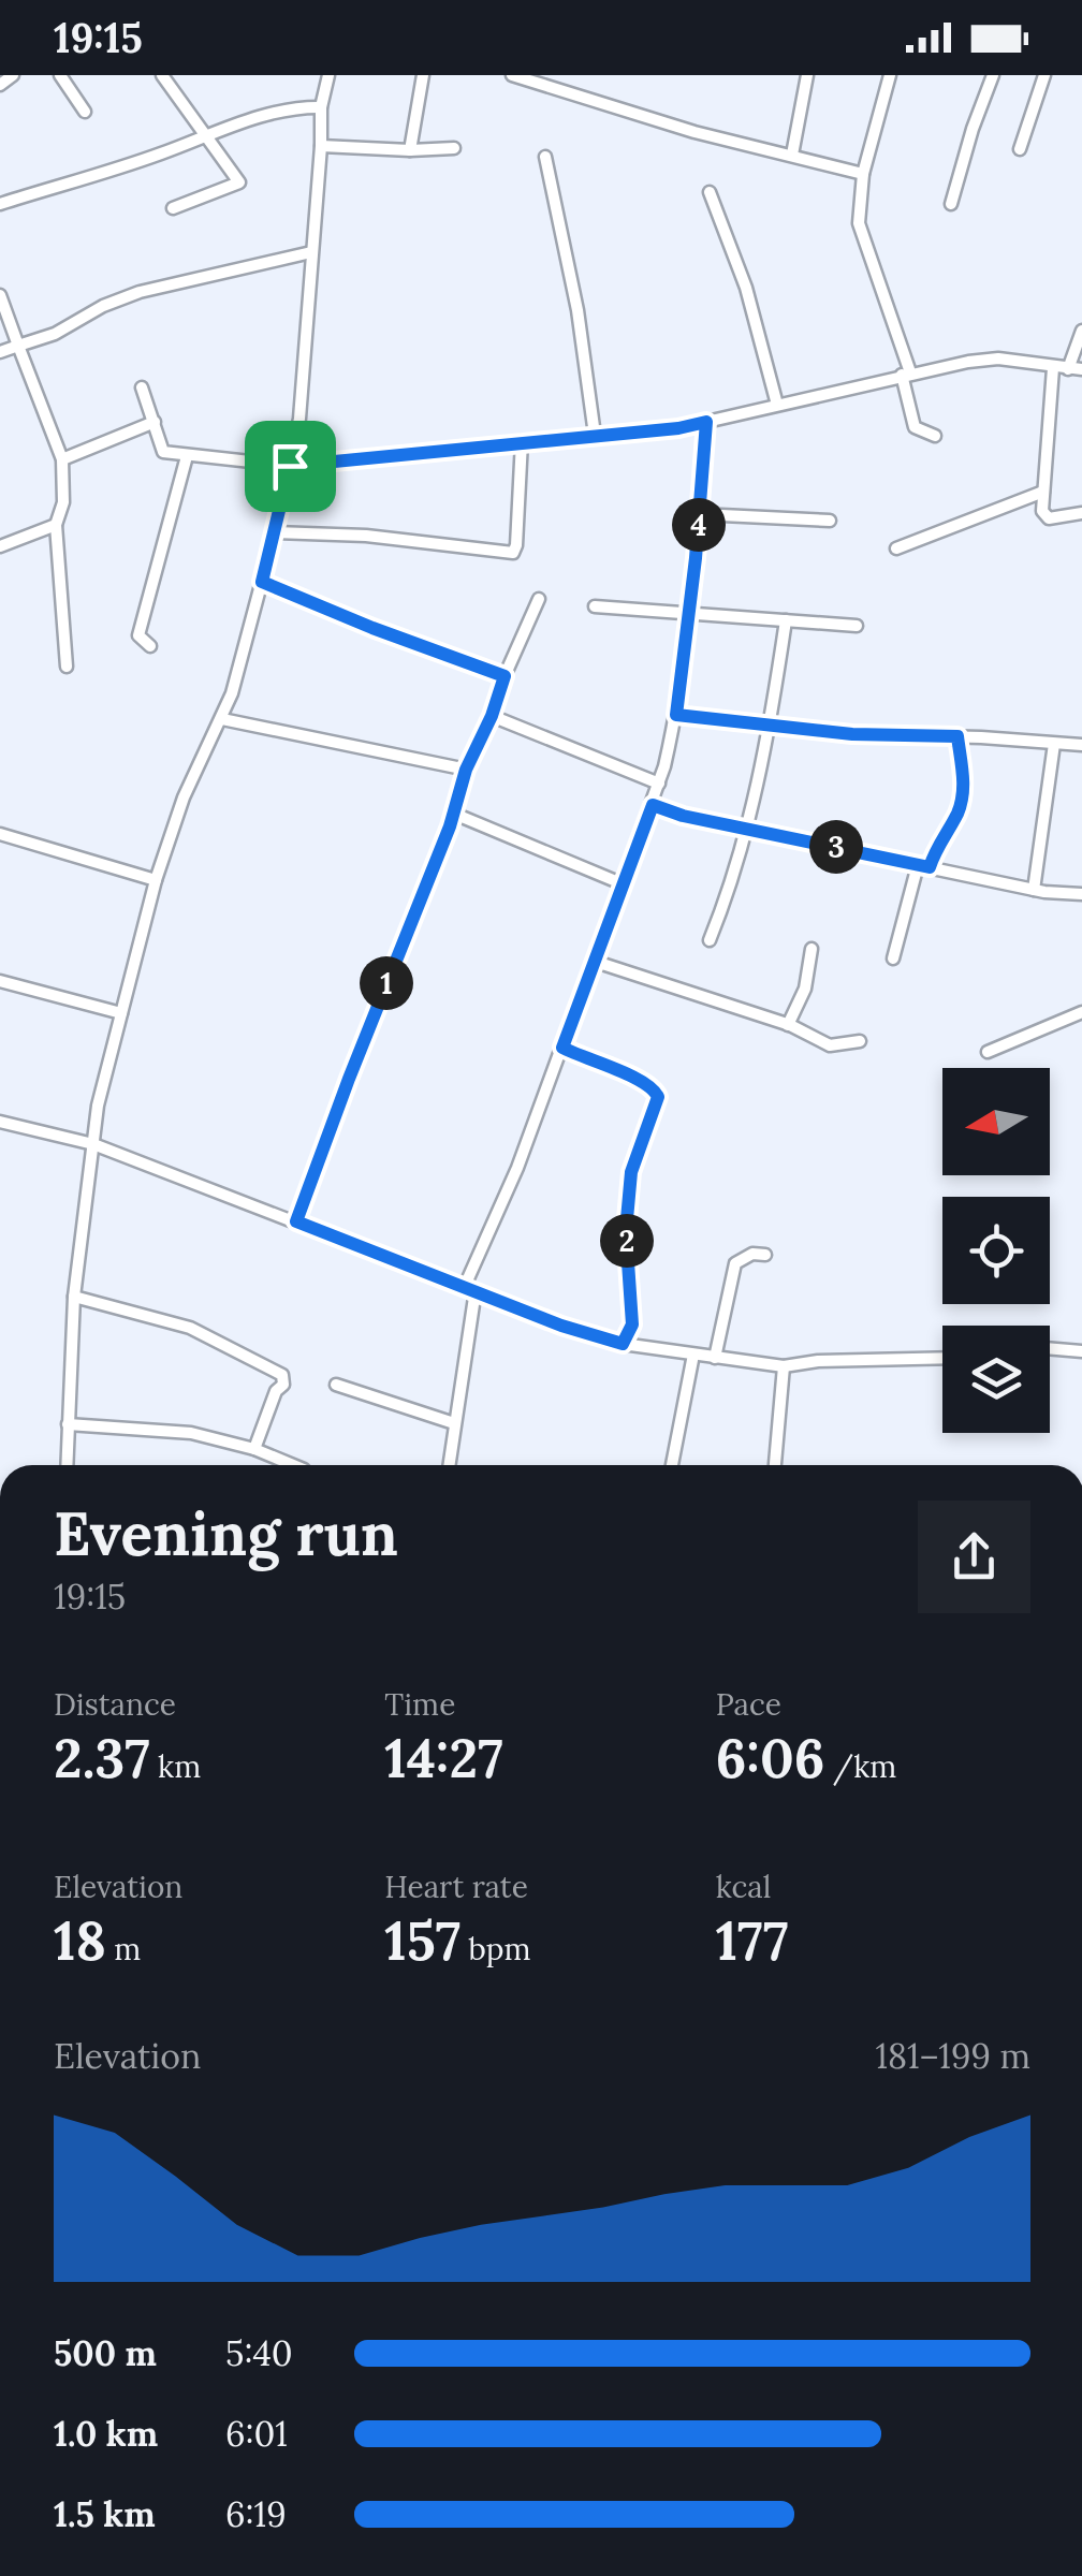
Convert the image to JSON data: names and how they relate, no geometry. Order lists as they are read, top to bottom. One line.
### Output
{"north":"left","page":{"status":"19:15","pins":["4","3","1","2"],"heading":["Evening run","19:15"],"stats":[["Distance","2.37 km"],["Time","14:27"],["Pace","6:06 /km"],["Elevation","18 m"],["Heart rate","157 bpm"],["kcal","177"]],"chart":["Elevation","181–199 m"],"list":[{"name":"500 m","note":"5:40"},{"name":"1.0 km","note":"6:01"},{"name":"1.5 km","note":"6:19"}]}}
